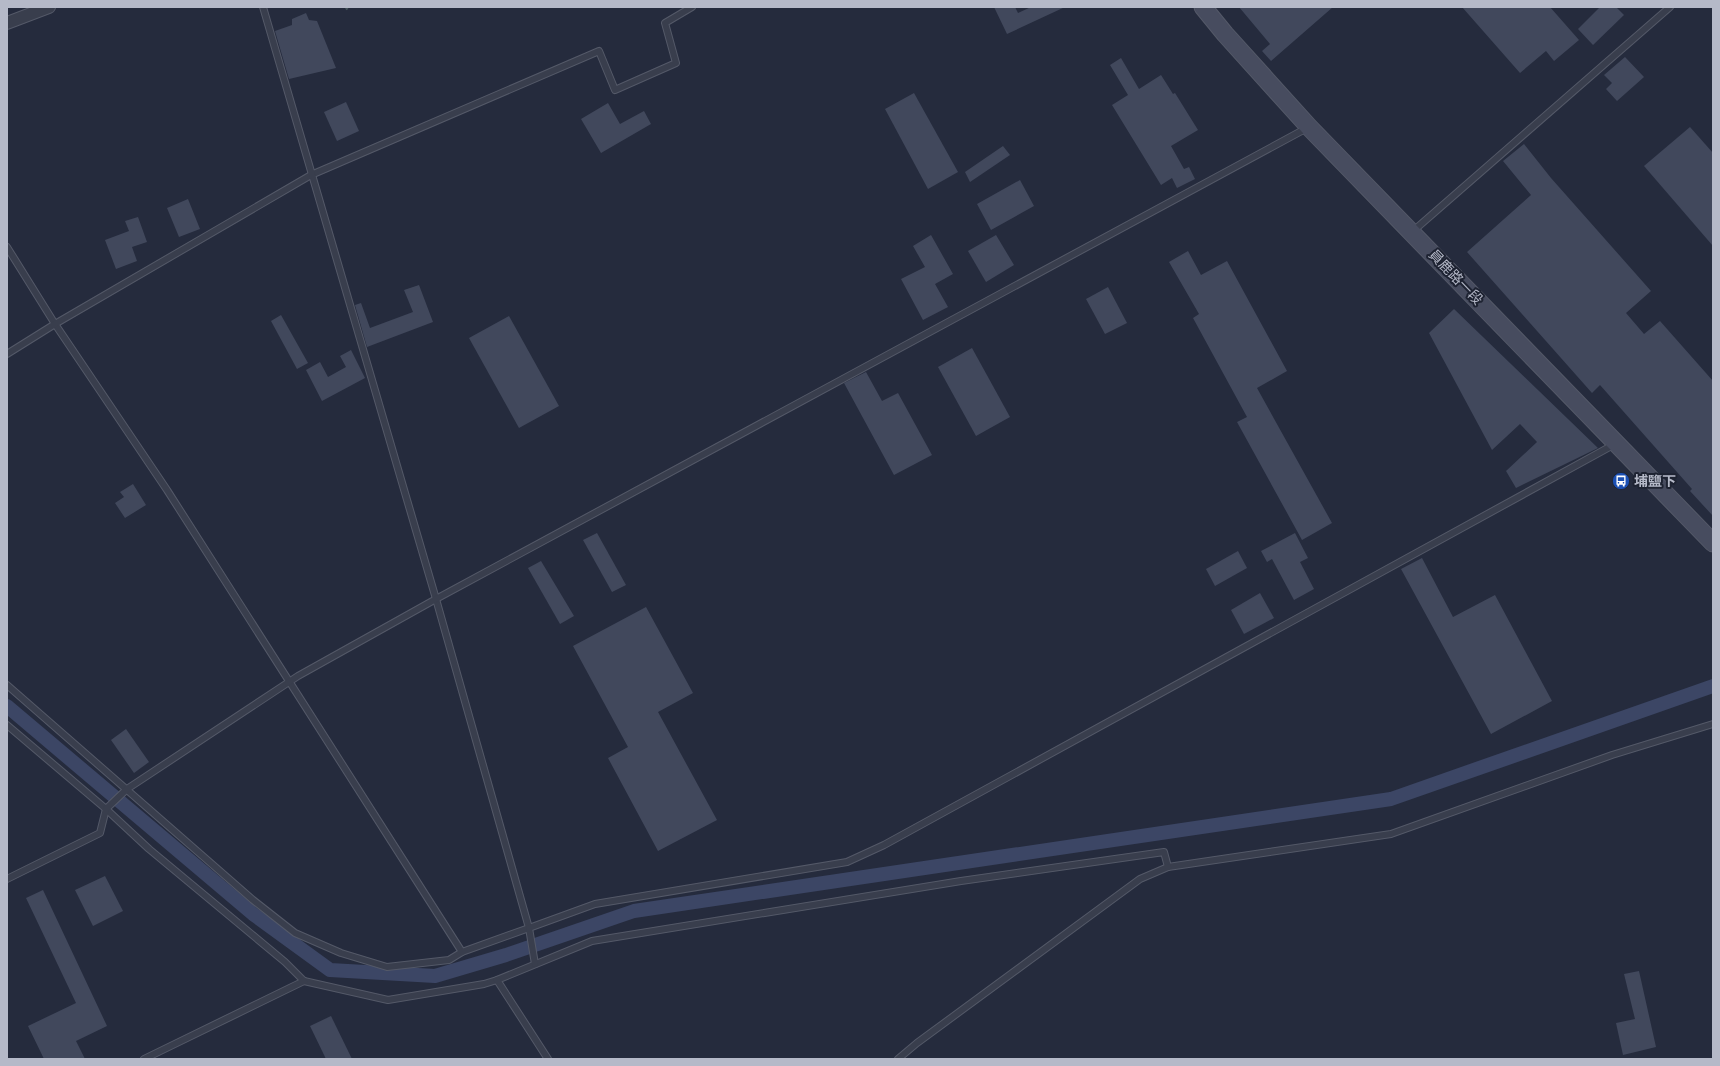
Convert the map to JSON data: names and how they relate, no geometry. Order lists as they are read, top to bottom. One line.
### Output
{"streets":{"main road":["員鹿路一段"]},"places":{"bus stop":["埔鹽下"]}}
